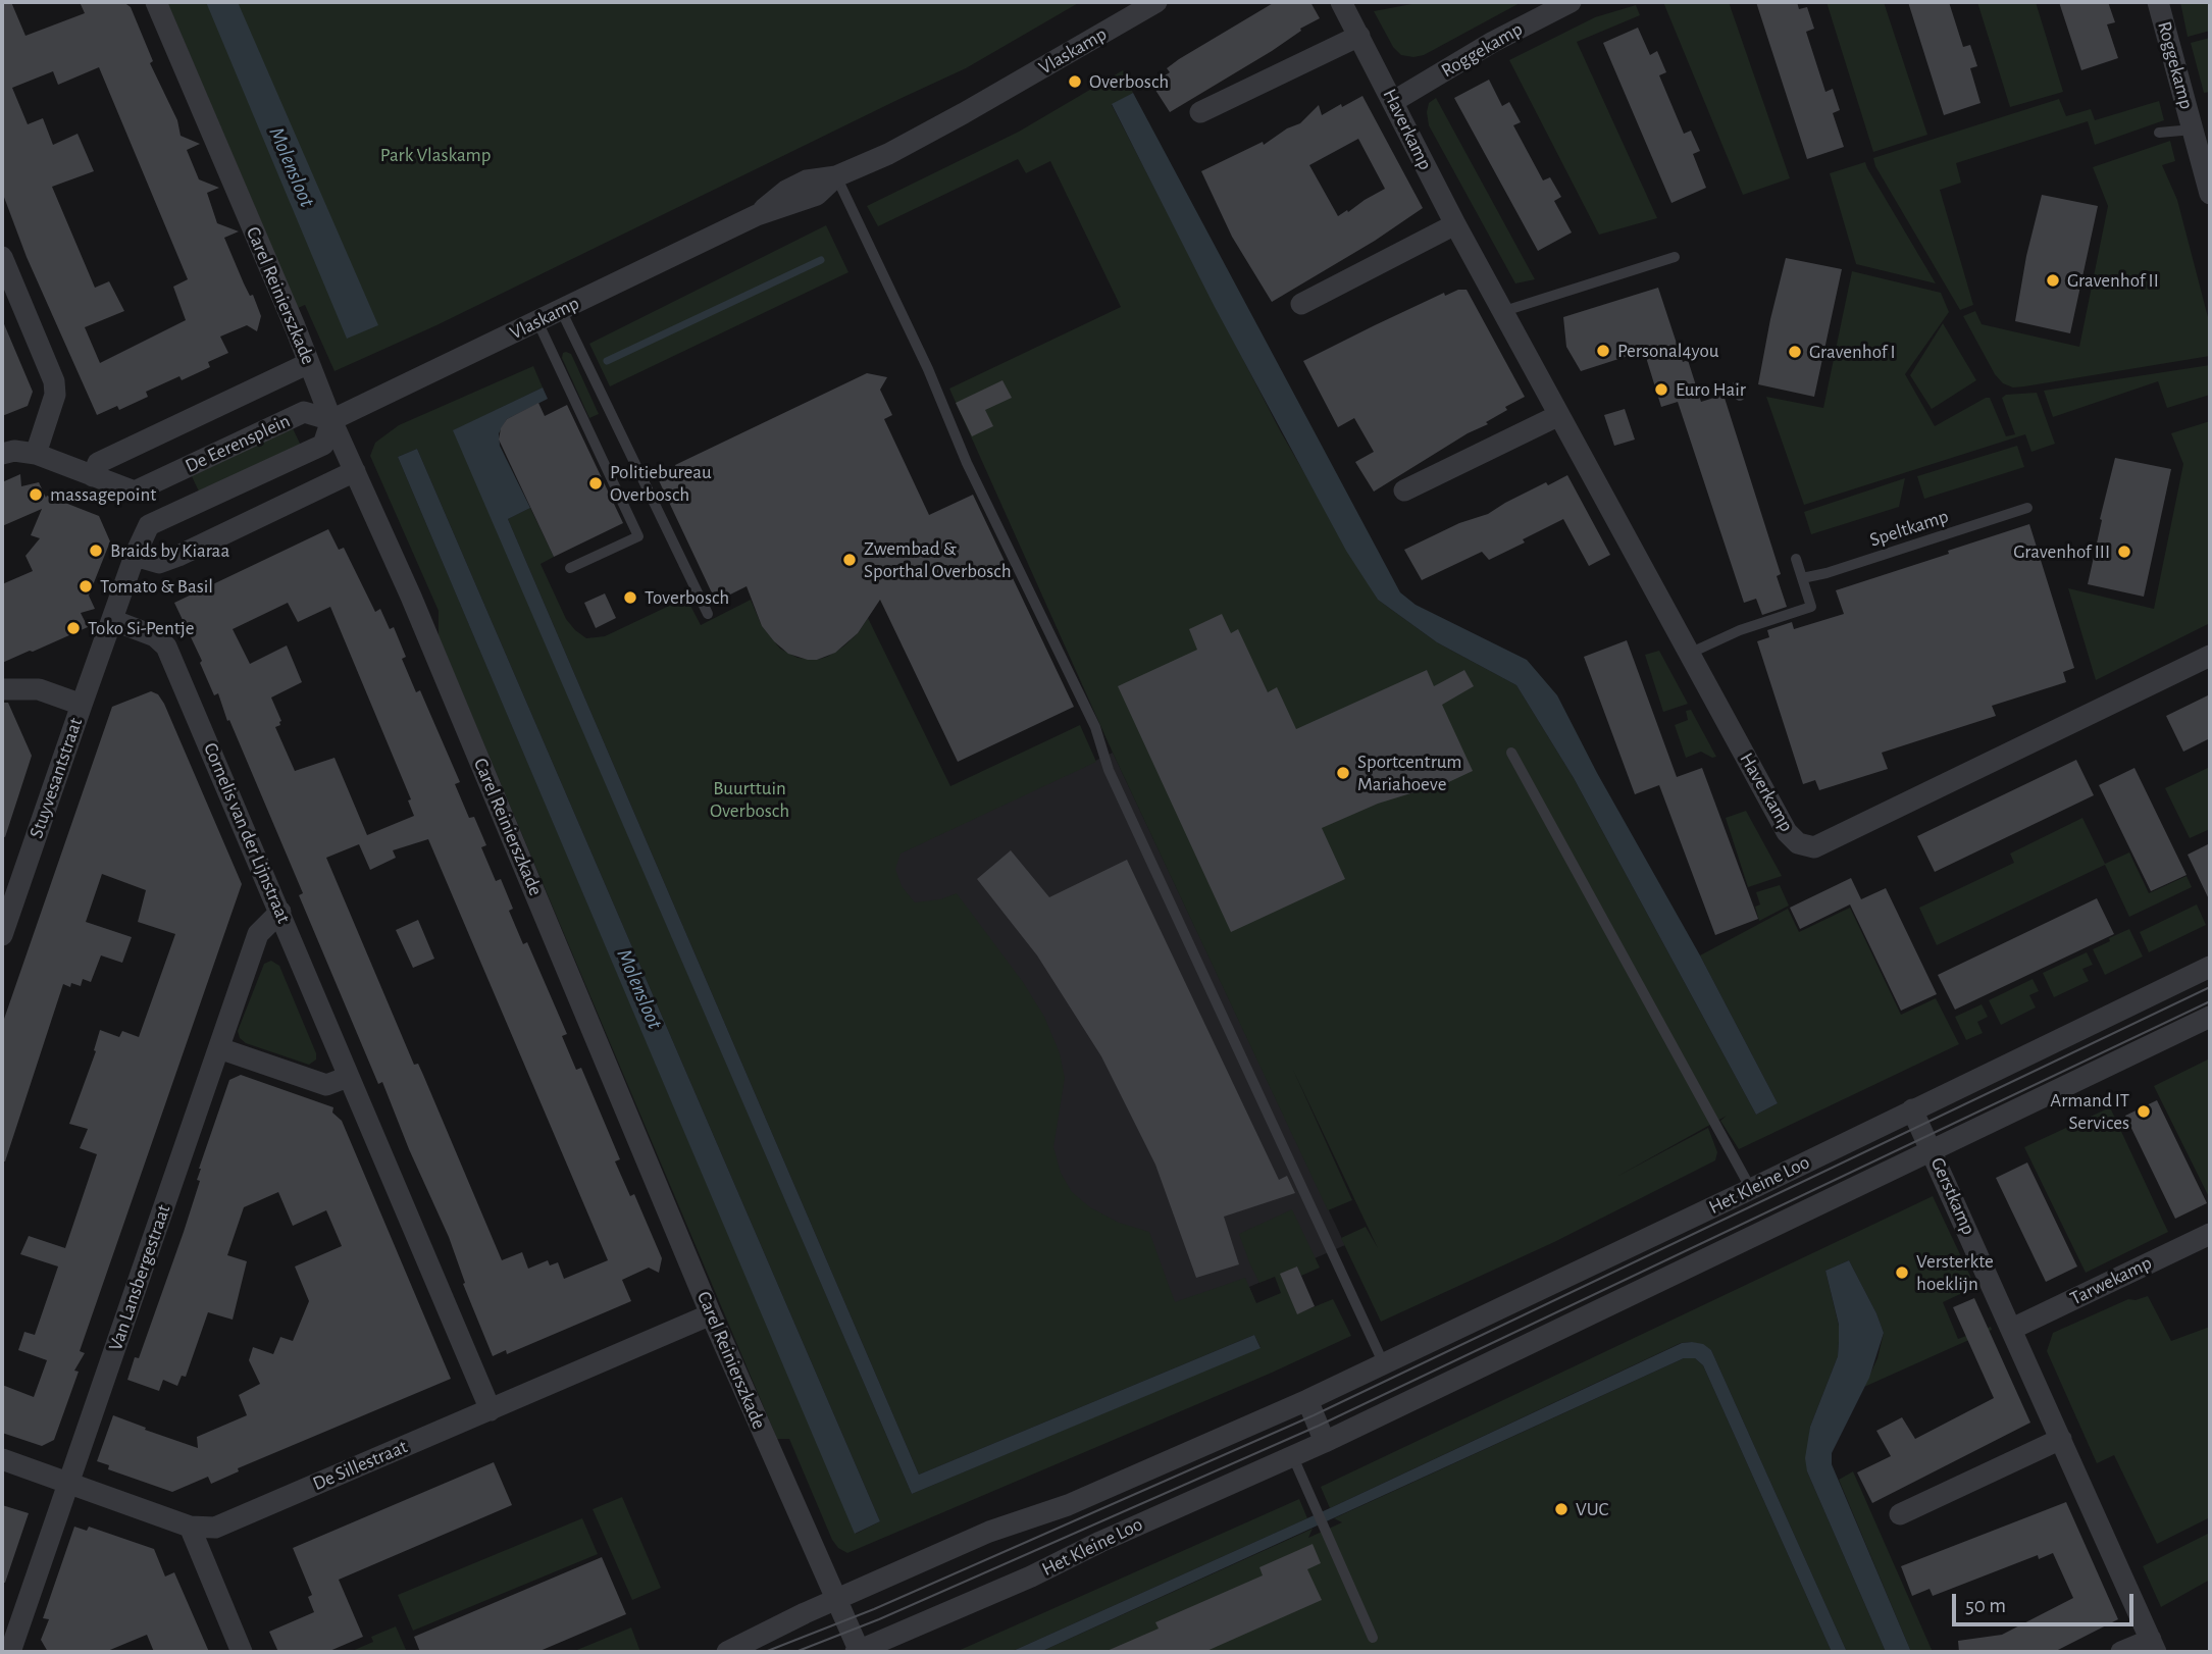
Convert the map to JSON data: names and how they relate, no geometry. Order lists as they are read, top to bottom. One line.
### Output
{"streets":{"street":["Roggekamp","Vlaskamp","Haverkamp","Carel Reinierszkade","De Eerensplein","Stuyvesantstraat","Cornelis van der Lijnstraat","Het Kleine Loo","Gerstkamp","Van Lansbergestraat","Tarwekamp","De Sillestraat"],"lane":["Speltkamp"]},"crossings":[["Roggekamp","Haverkamp"],["Vlaskamp","Carel Reinierszkade"],["Vlaskamp","De Eerensplein"],["Carel Reinierszkade","De Eerensplein"],["Carel Reinierszkade","Het Kleine Loo"],["Carel Reinierszkade","De Sillestraat"],["Stuyvesantstraat","Cornelis van der Lijnstraat"],["Cornelis van der Lijnstraat","Van Lansbergestraat"],["Cornelis van der Lijnstraat","De Sillestraat"],["Het Kleine Loo","Gerstkamp"],["Gerstkamp","Tarwekamp"],["Van Lansbergestraat","De Sillestraat"]],"water":["Molensloot"],"parks":["Park Vlaskamp","Buurttuin Overbosch"],"places":["Overbosch","Gravenhof II","Personal4you","Gravenhof I","Euro Hair","Politiebureau Overbosch","massagepoint","Braids by Kiaraa","Gravenhof III","Zwembad & Sporthal Overbosch","Tomato & Basil","Toverbosch","Toko Si-Pentje","Sportcentrum Mariahoeve","Armand IT Services","Versterkte hoeklijn","VUC"],"scale_bar":"50 m"}
